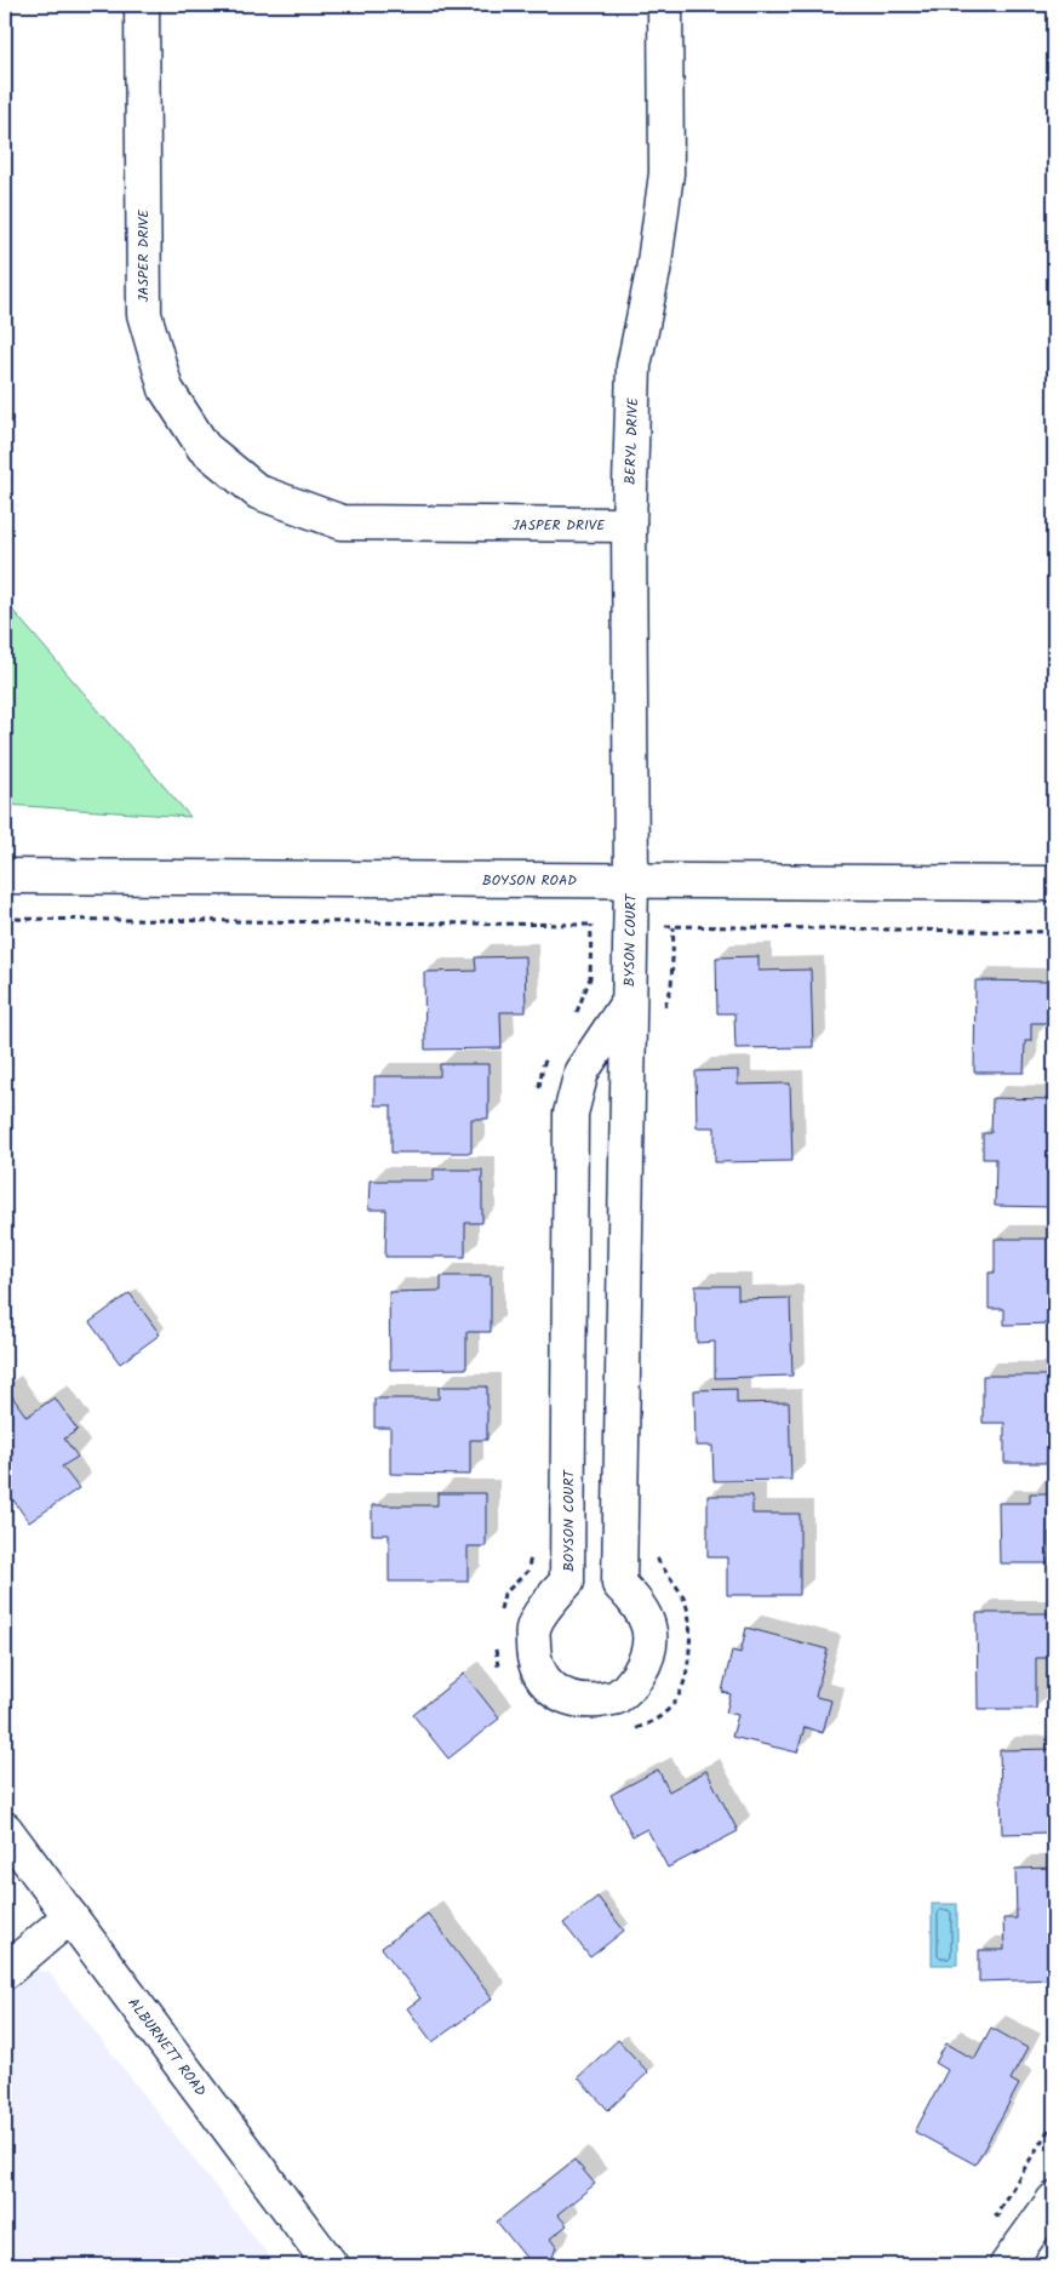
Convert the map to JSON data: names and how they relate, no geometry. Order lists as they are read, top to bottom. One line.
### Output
{"streets":{"street":["JASPER DRIVE","BERYL DRIVE","BOYSON ROAD","BYSON COURT","BOYSON COURT","ALBURNETT ROAD"]},"crossings":[["JASPER DRIVE","BERYL DRIVE"],["BERYL DRIVE","BOYSON ROAD"],["BERYL DRIVE","BYSON COURT"],["BOYSON ROAD","BYSON COURT"],["BYSON COURT","BOYSON COURT"]]}
